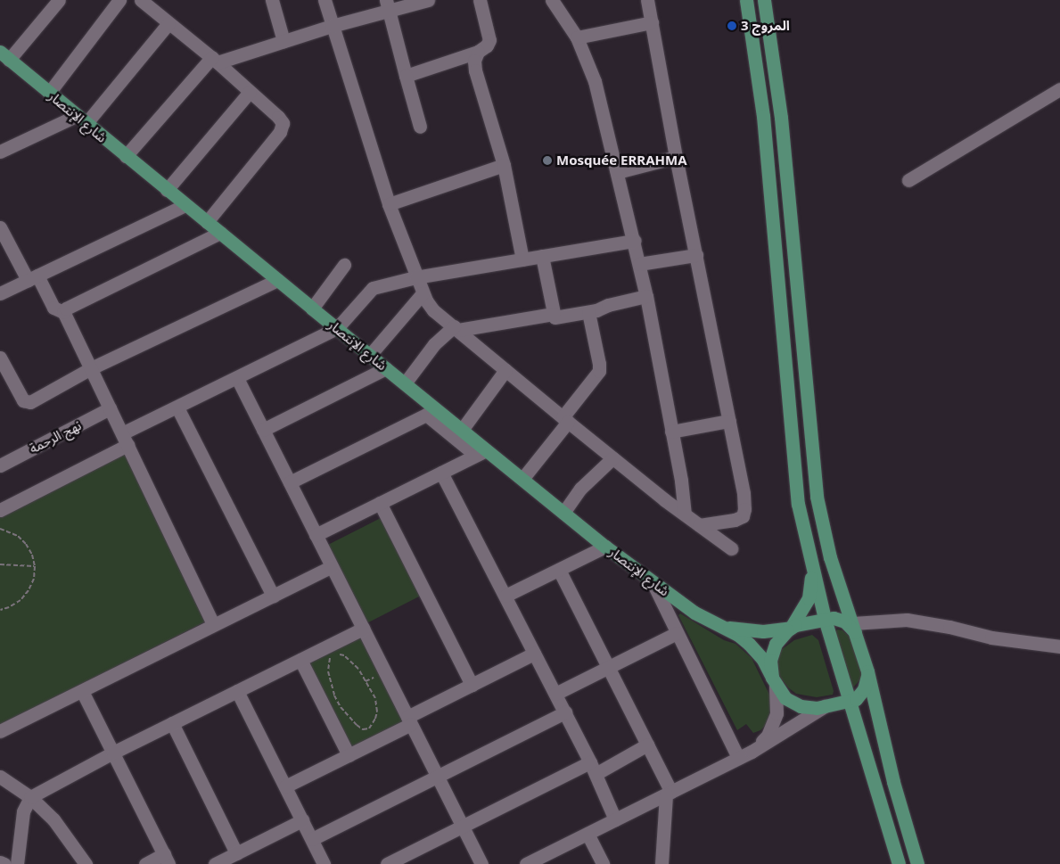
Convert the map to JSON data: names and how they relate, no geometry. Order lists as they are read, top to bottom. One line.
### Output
{"streets":{"main road":["شارع الإنتصار"],"street":["نهج الرحمة"]},"places":["المروج 3","Mosquée ERRAHMA"]}
